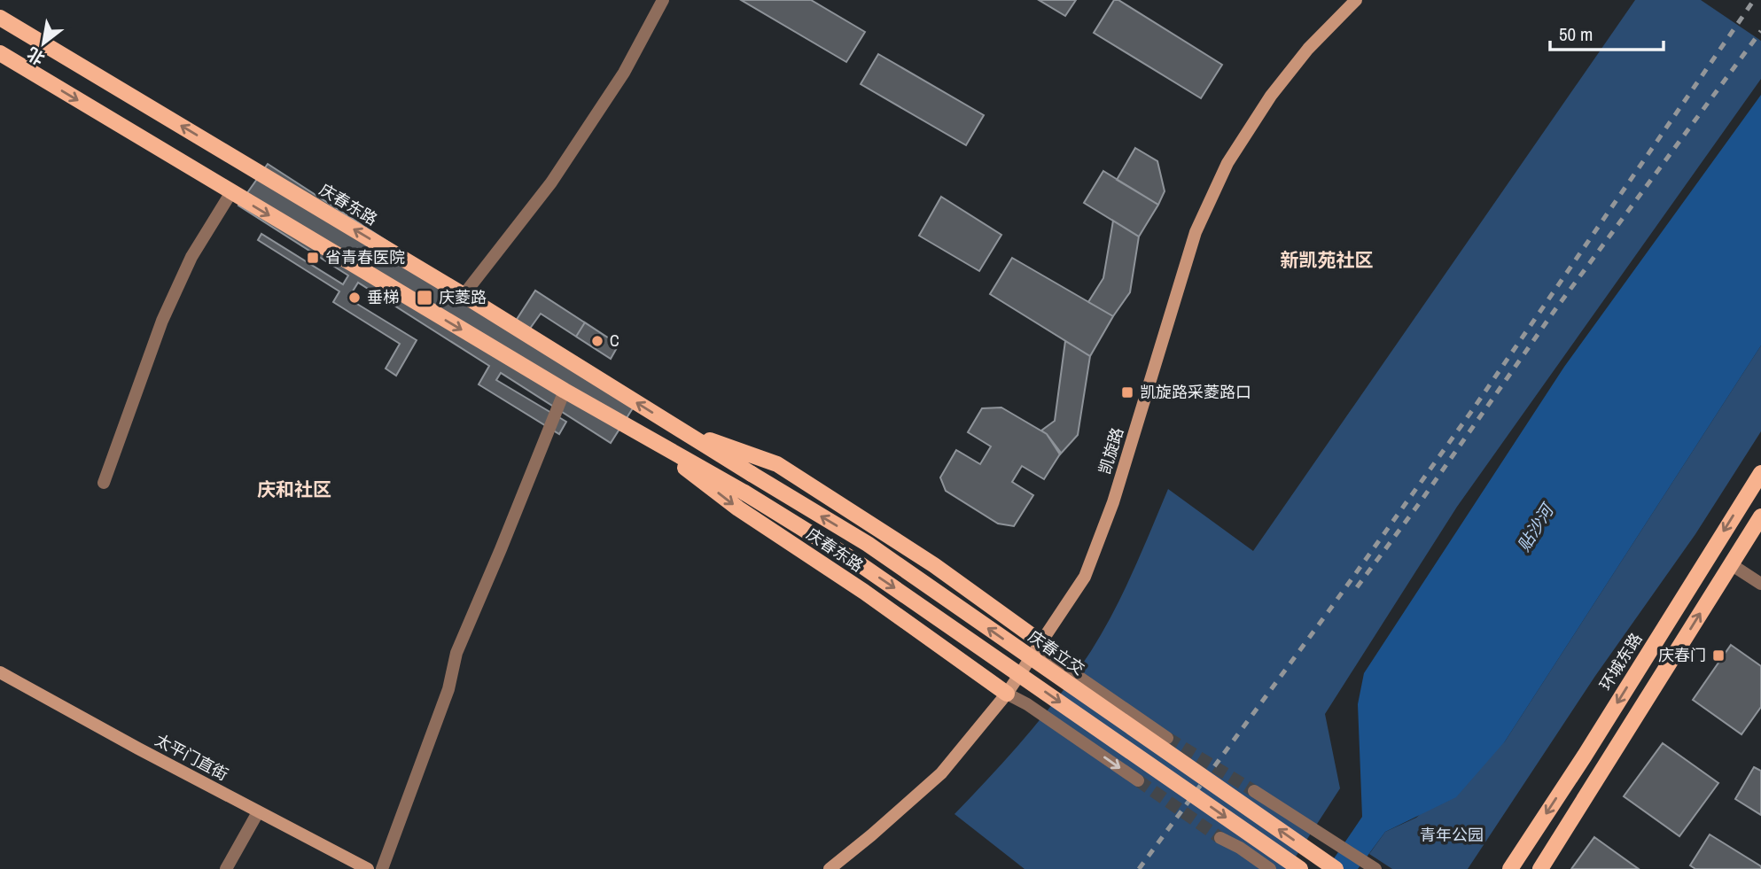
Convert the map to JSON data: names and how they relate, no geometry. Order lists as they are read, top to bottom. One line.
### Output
{"streets":{"main road":["庆春东路","凯旋路","庆春立交","环城东路","太平门直街"]},"crossings":[["庆春东路","凯旋路"],["庆春东路","庆春立交"]],"one_way":["庆春立交"],"districts":["新凯苑社区","庆和社区"],"water":["贴沙河"],"parks":["青年公园"],"places":{"transit":["省青春医院","庆菱路","凯旋路采菱路口","庆春门"],"other":["垂梯","C"]},"scale_bar":"50 m","north":"bottom left"}
